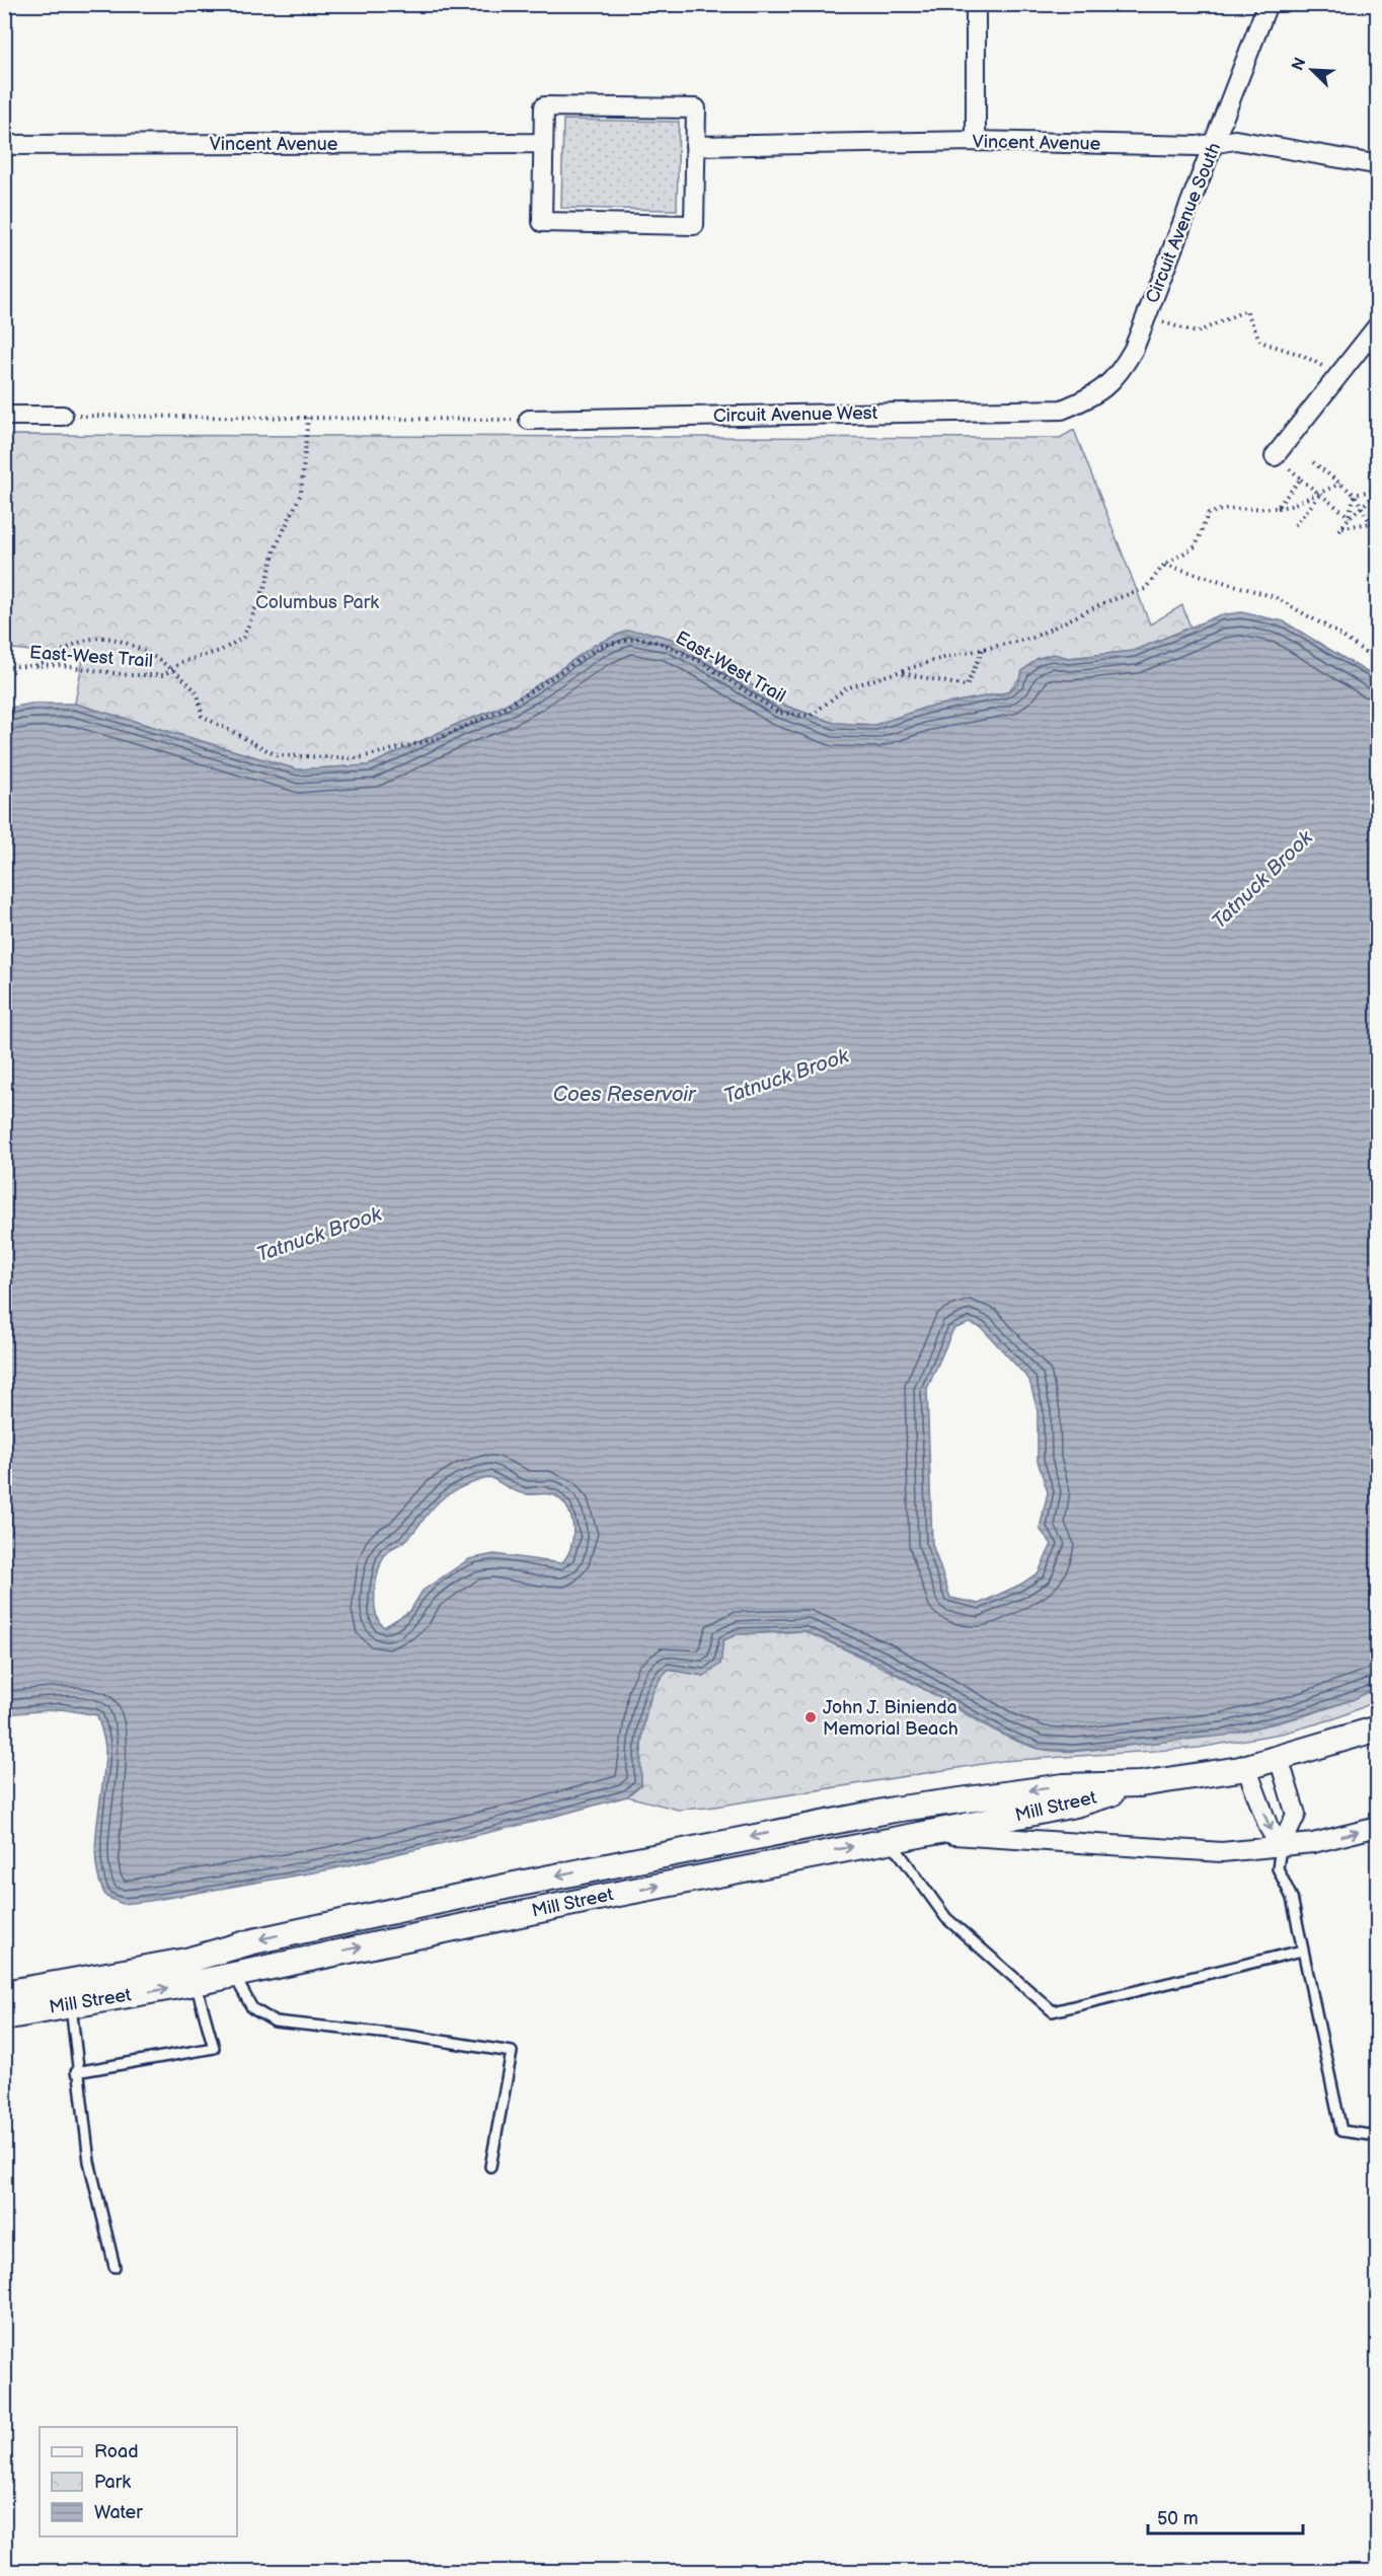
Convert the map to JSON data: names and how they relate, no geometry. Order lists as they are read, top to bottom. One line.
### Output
{"streets":{"main road":["Mill Street"],"street":["Vincent Avenue","Circuit Avenue South","Circuit Avenue West"],"path":["East-West Trail"]},"crossings":[["Vincent Avenue","Circuit Avenue South"],["Circuit Avenue South","Circuit Avenue West"]],"water":["Tatnuck Brook","Coes Reservoir"],"parks":["Columbus Park"],"places":["John J. Binienda Memorial Beach"],"legend":["Road","Park","Water"],"scale_bar":"50 m","north":"top left"}
